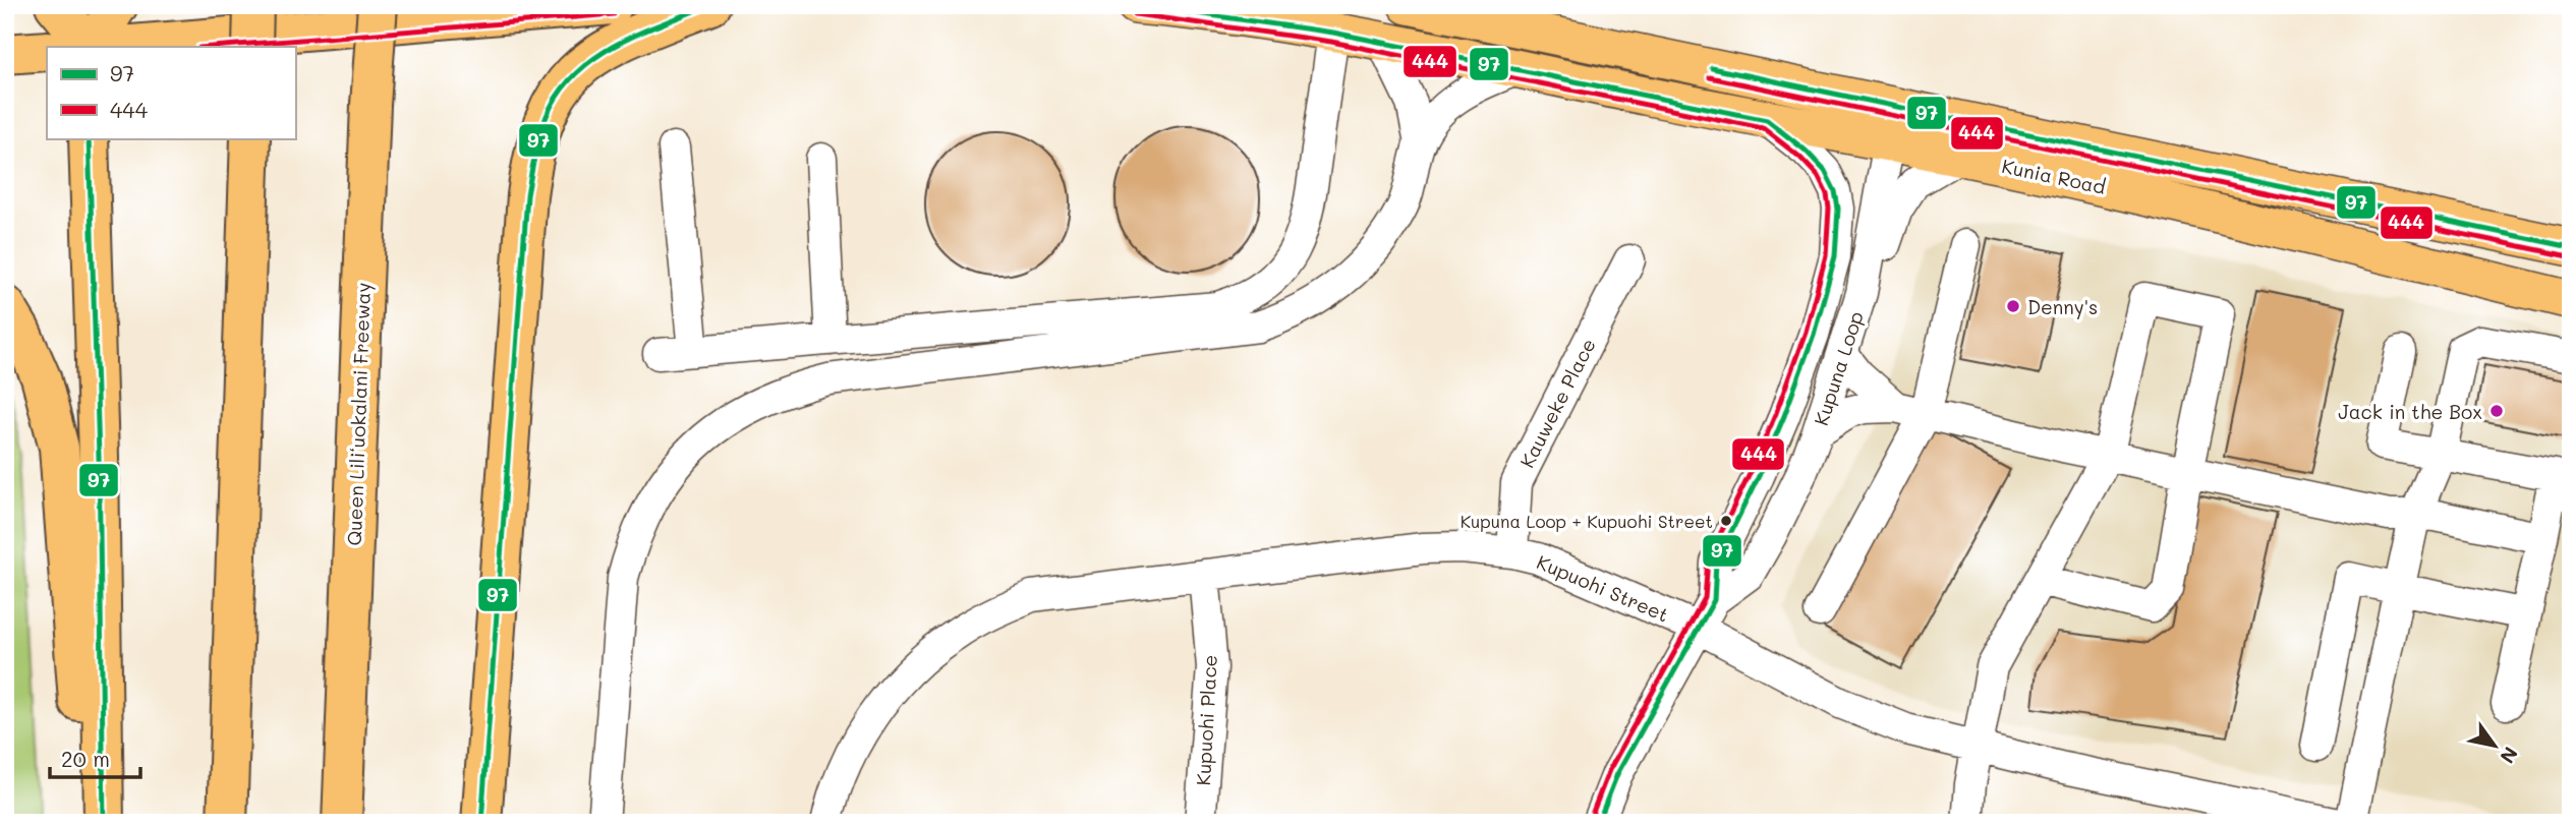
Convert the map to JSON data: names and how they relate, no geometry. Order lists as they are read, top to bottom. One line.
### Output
{"streets":{"highway":["Queen Liliʻuokalani Freeway"],"main road":["Kunia Road"],"street":["Kupuna Loop","Kauweke Place","Kupuohi Street","Kupuohi Place"]},"crossings":[["Kunia Road","Kupuna Loop"],["Kupuna Loop","Kupuohi Street"],["Kauweke Place","Kupuohi Street"],["Kupuohi Street","Kupuohi Place"]],"places":["Denny's","Jack in the Box","Kupuna Loop + Kupuohi Street"],"lines":["transit line 97","transit line 444"],"legend":["97","444"],"scale_bar":"20 m","north":"bottom right"}
